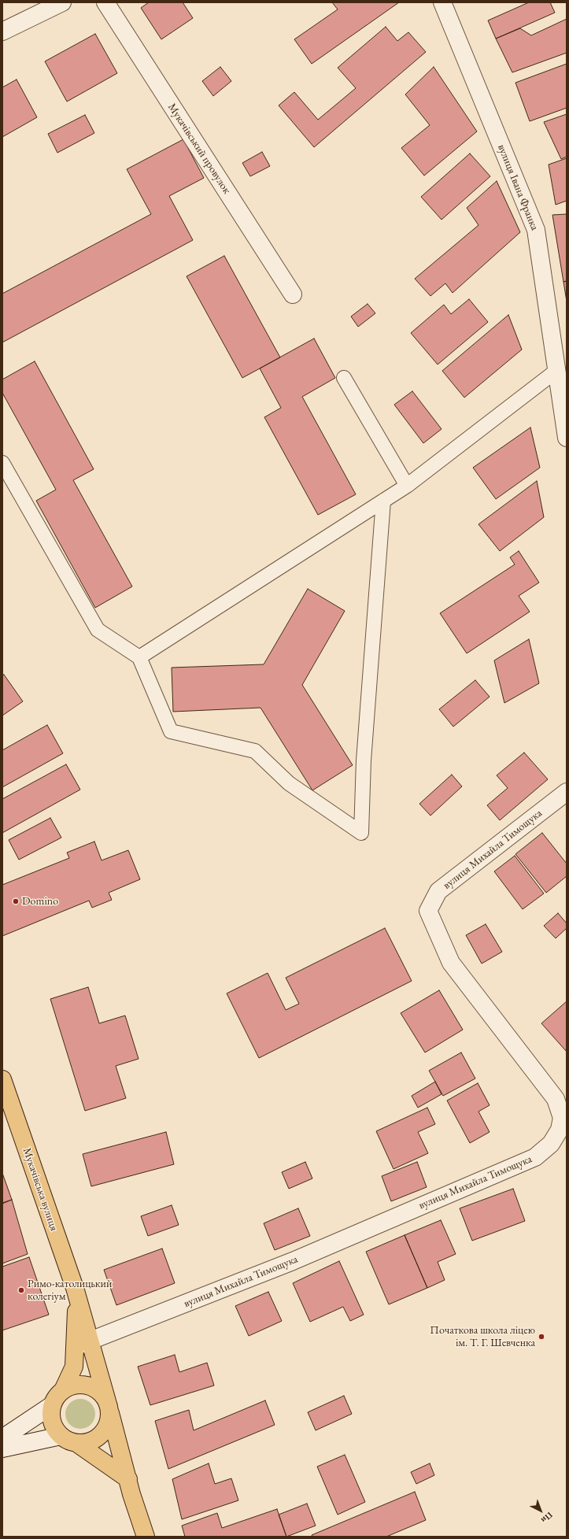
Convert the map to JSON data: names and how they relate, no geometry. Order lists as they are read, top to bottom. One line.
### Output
{"streets":{"highway":["Мукачівська вулиця"],"street":["Мукачівський провулок","вулиця Івана Франка","вулиця Михайла Тимощука"]},"crossings":[["вулиця Михайла Тимощука","Мукачівська вулиця"]],"places":["Domino","Римо-католицький колегіум","Початкова школа ліцею ім. Т. Г. Шевченка"],"north":"bottom right"}
